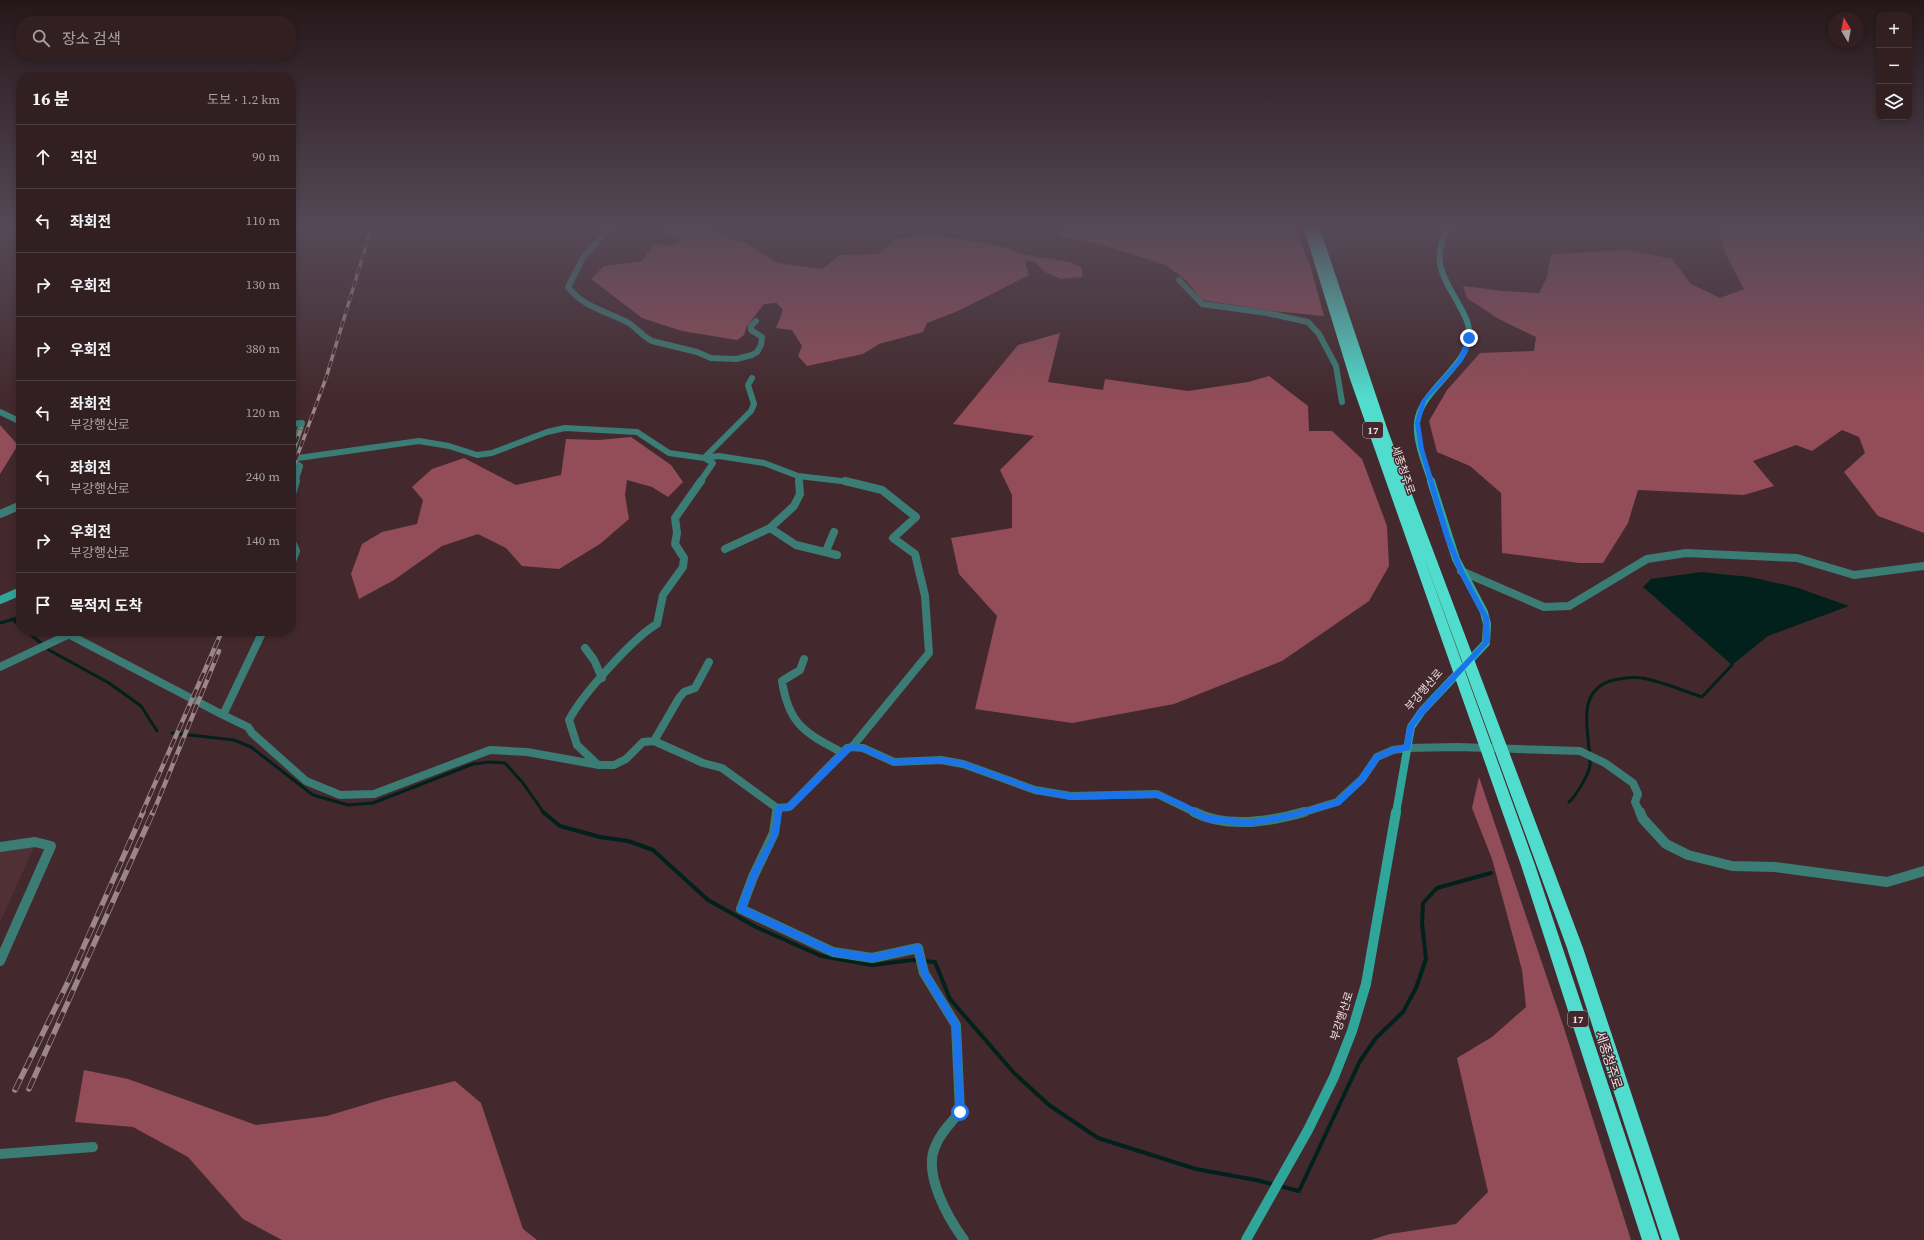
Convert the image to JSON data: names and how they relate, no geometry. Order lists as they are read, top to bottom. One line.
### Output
{"streets":{"highway":["17","세종청주로"],"street":["부강행산로"]},"north":"top","page":{"map_buttons":["+","−"],"search":"장소 검색","heading":["16 분","도보 · 1.2 km"],"list":[["직진","90 m"],["좌회전","110 m"],["우회전","130 m"],["우회전","380 m"],["좌회전","부강행산로","120 m"],["좌회전","부강행산로","240 m"],["우회전","부강행산로","140 m"],"목적지 도착"]}}
